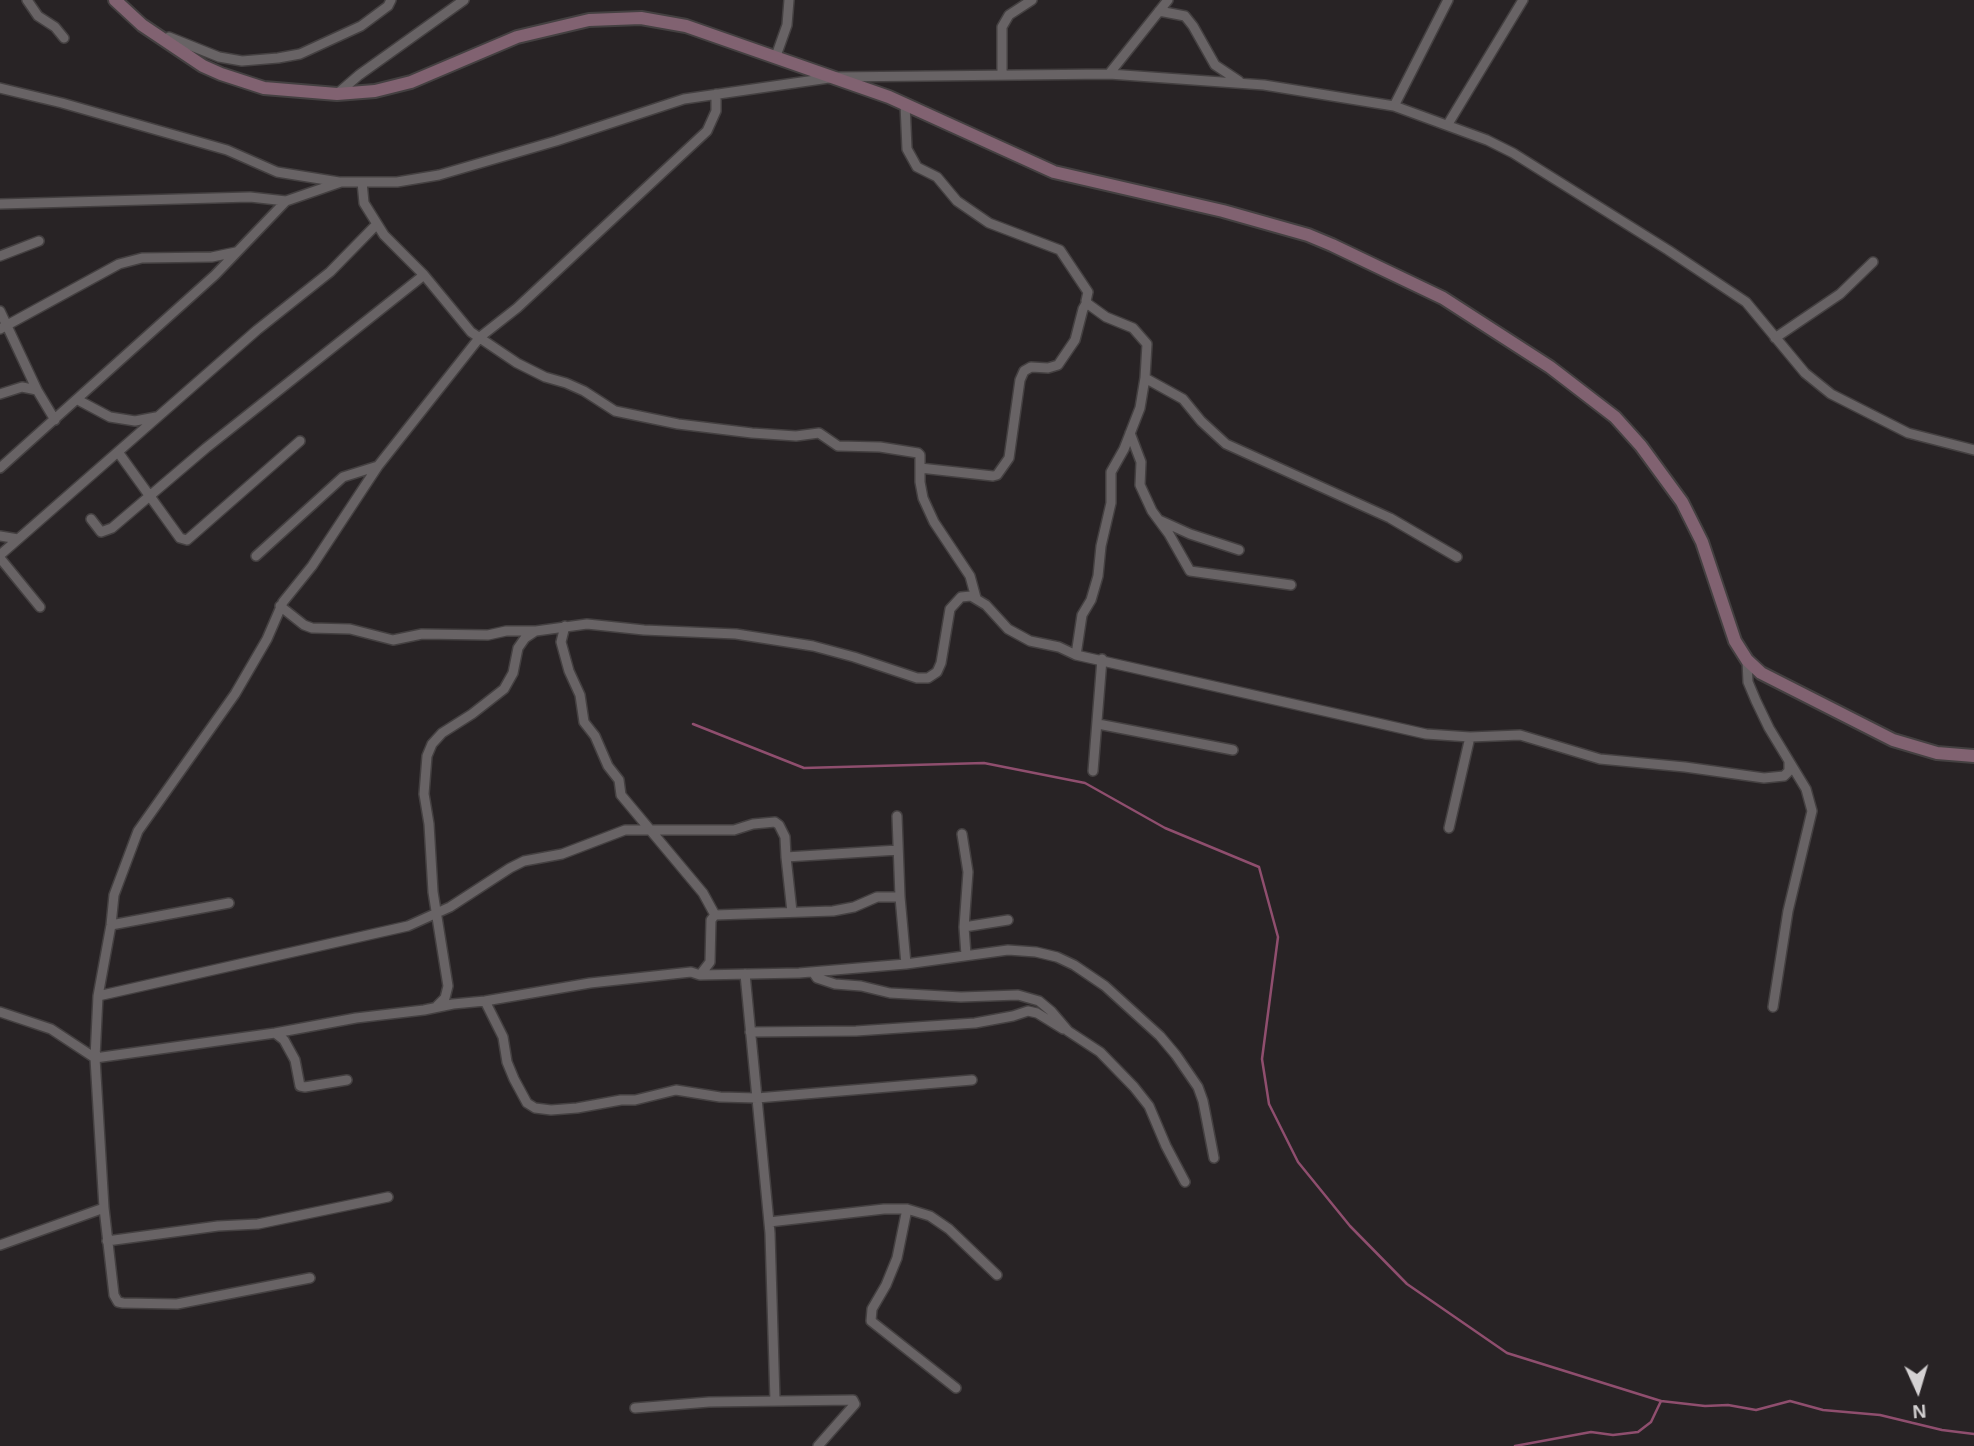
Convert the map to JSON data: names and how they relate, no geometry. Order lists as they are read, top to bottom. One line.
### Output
{"north":"bottom"}
